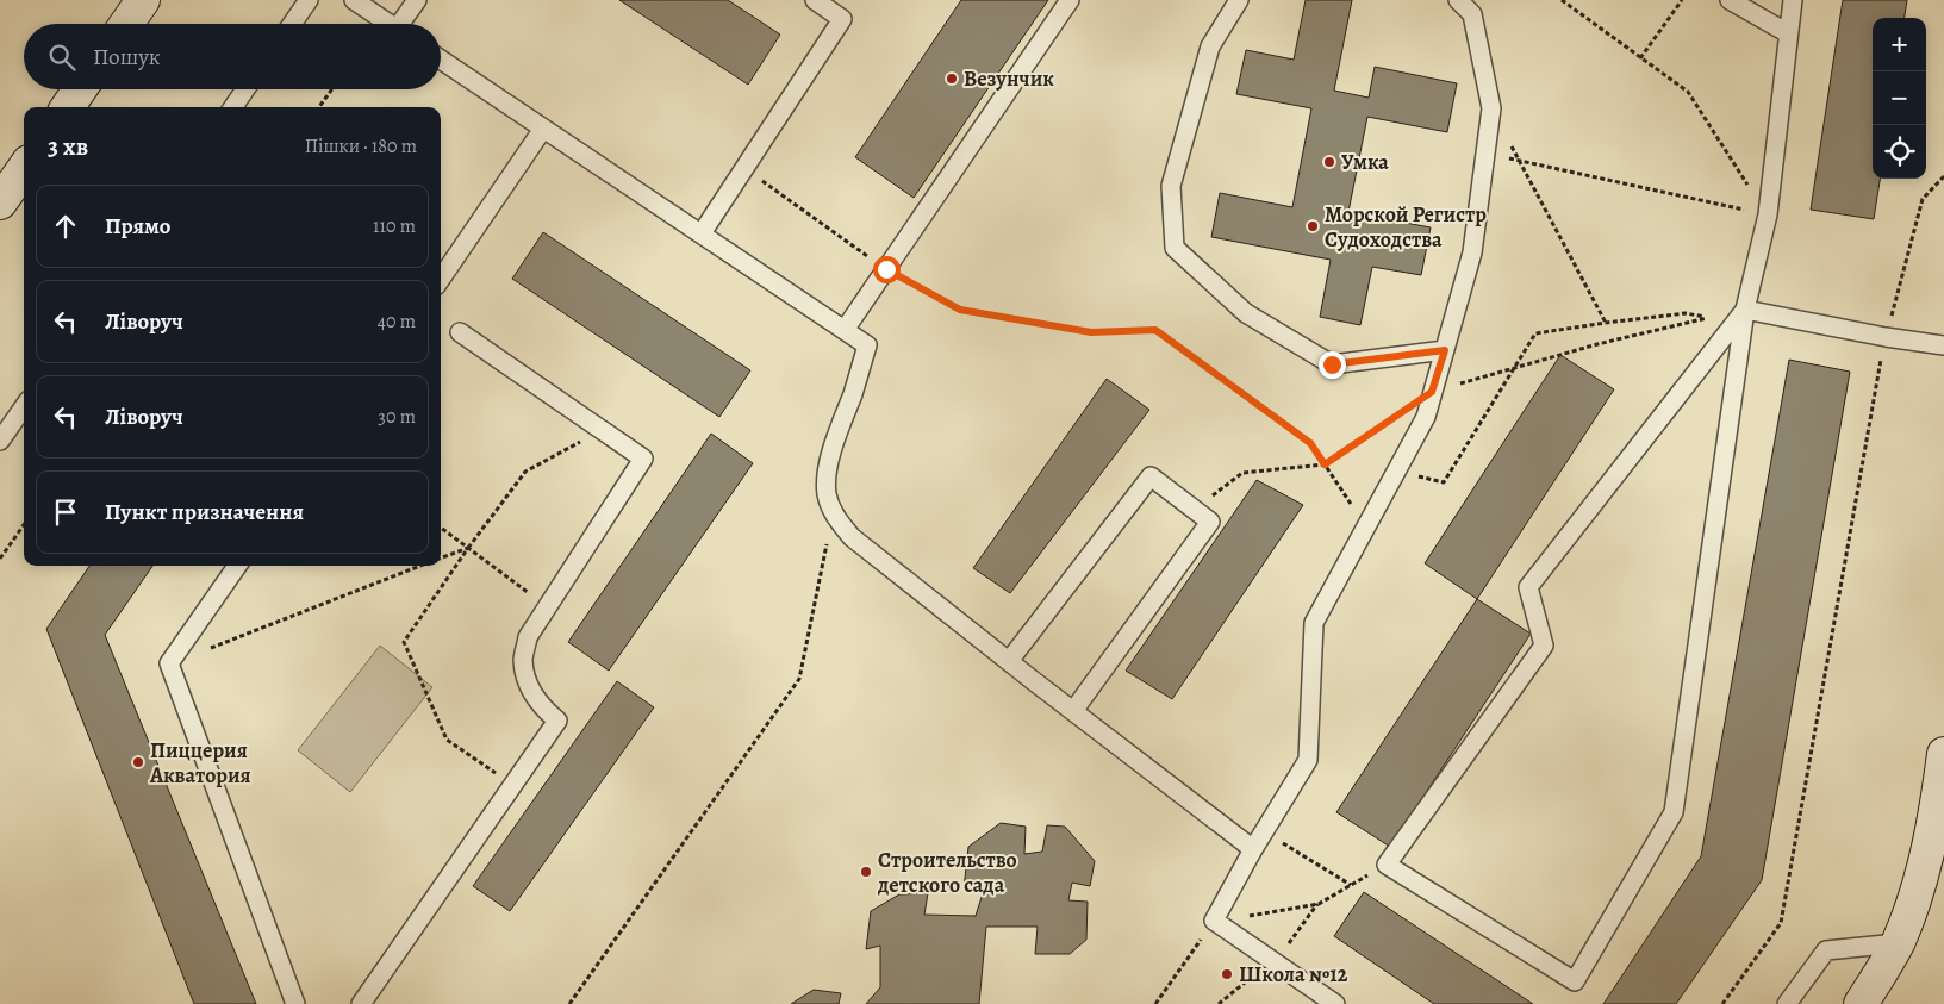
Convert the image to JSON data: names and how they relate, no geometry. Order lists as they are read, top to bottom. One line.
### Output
{"places":["Везунчик","Умка","Морской Регистр Судоходства","Пиццерия Акватория","Строительство детского сада","Школа №12"],"page":{"map_buttons":["+","−"],"search":"Пошук","heading":["3 хв","Пішки · 180 m"],"list":[["Прямо","110 m"],["Ліворуч","40 m"],["Ліворуч","30 m"],"Пункт призначення"]}}
